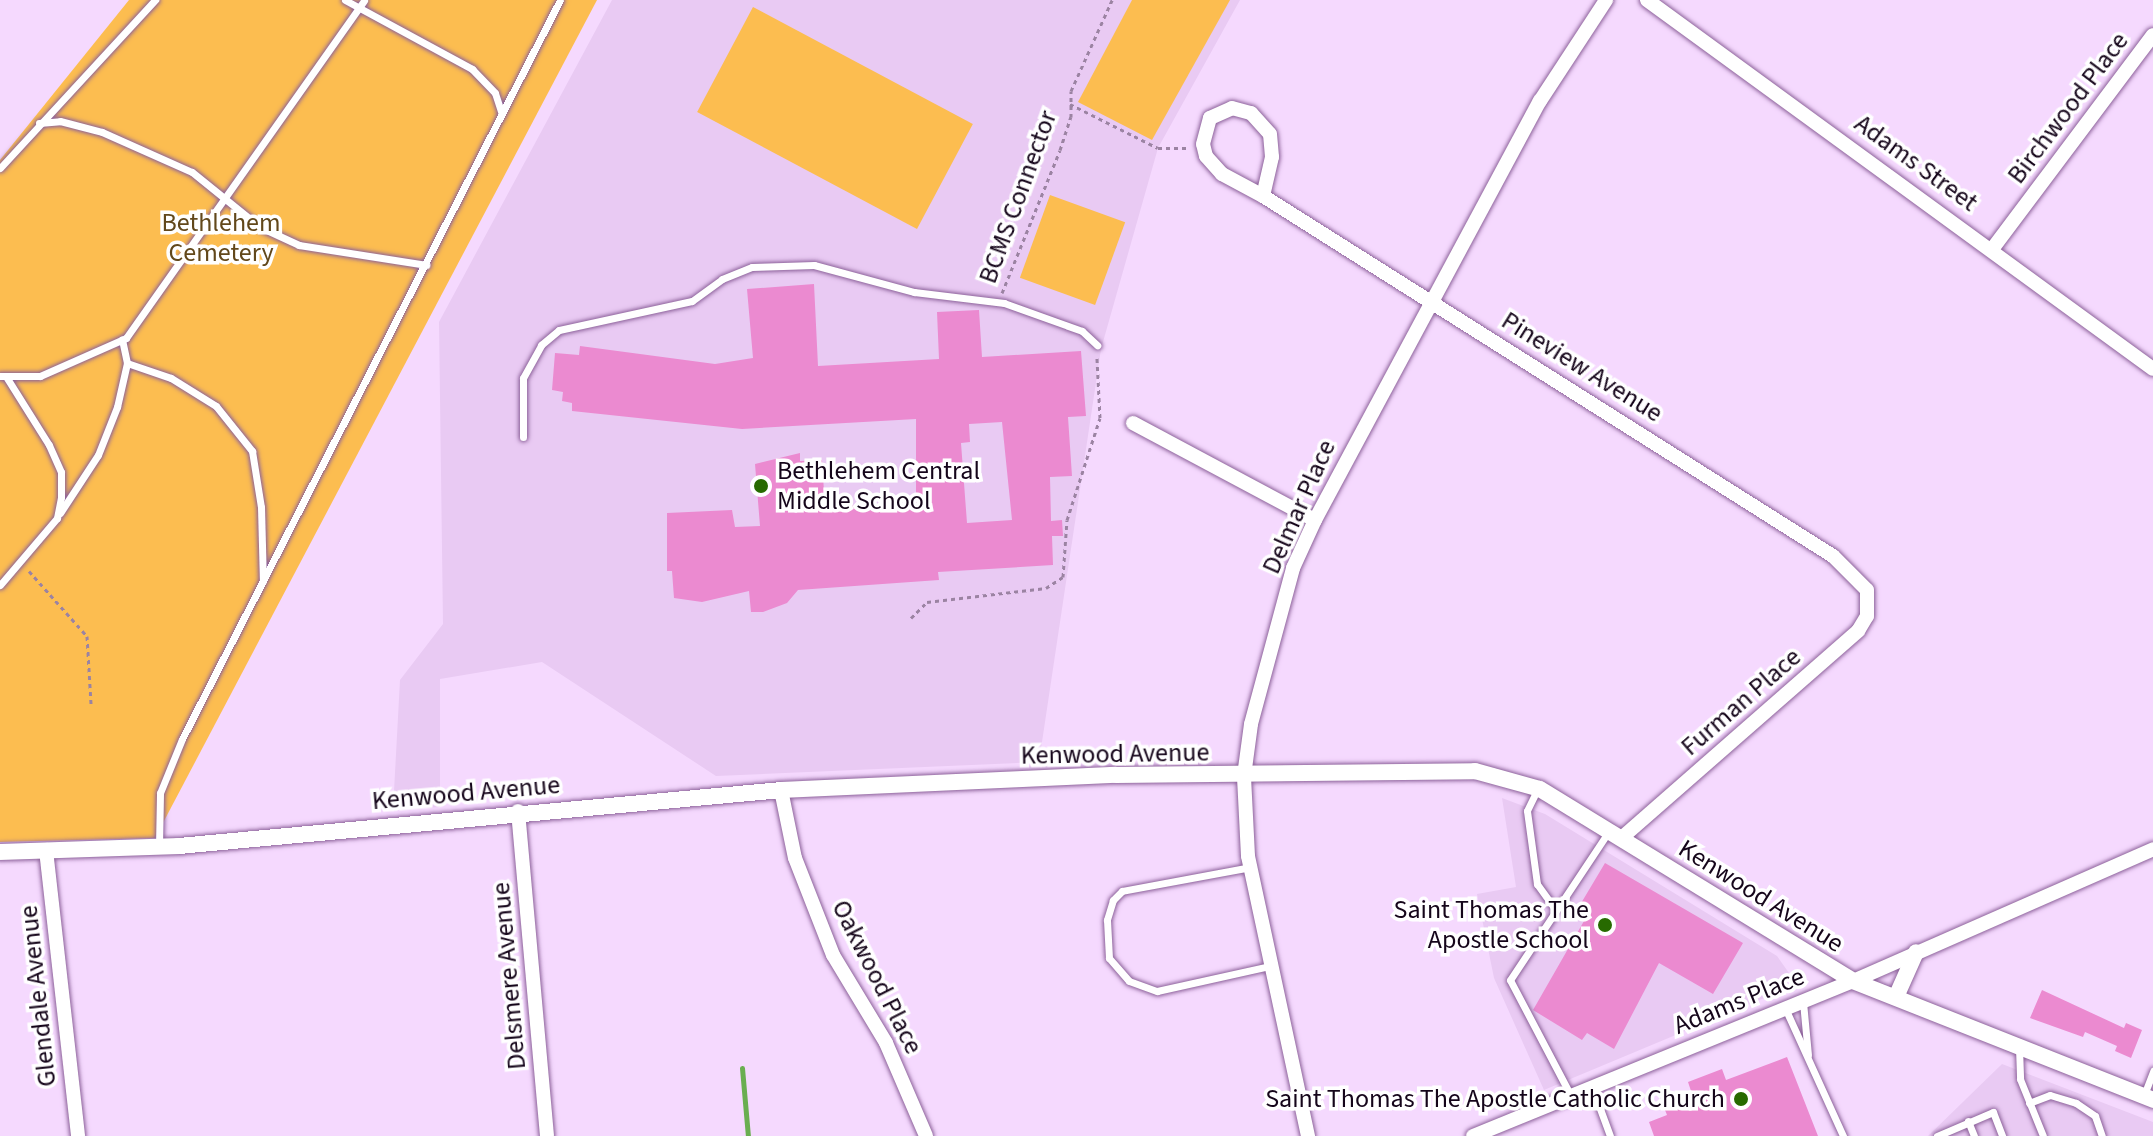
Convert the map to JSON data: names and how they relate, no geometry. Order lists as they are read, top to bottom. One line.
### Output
{"streets":{"street":["Birchwood Place","Adams Street","Pineview Avenue","Delmar Place","Furman Place","Kenwood Avenue","Delsmere Avenue","Oakwood Place","Glendale Avenue","Adams Place"],"path":["BCMS Connector"]},"crossings":[["Birchwood Place","Adams Street"],["Pineview Avenue","Delmar Place"],["Pineview Avenue","Furman Place"],["Delmar Place","Kenwood Avenue"],["Furman Place","Kenwood Avenue"],["Kenwood Avenue","Delsmere Avenue"],["Kenwood Avenue","Oakwood Place"],["Kenwood Avenue","Glendale Avenue"],["Kenwood Avenue","Adams Place"]],"parks":["Bethlehem Cemetery"],"places":["Bethlehem Central Middle School","Saint Thomas The Apostle School","Saint Thomas The Apostle Catholic Church"]}
